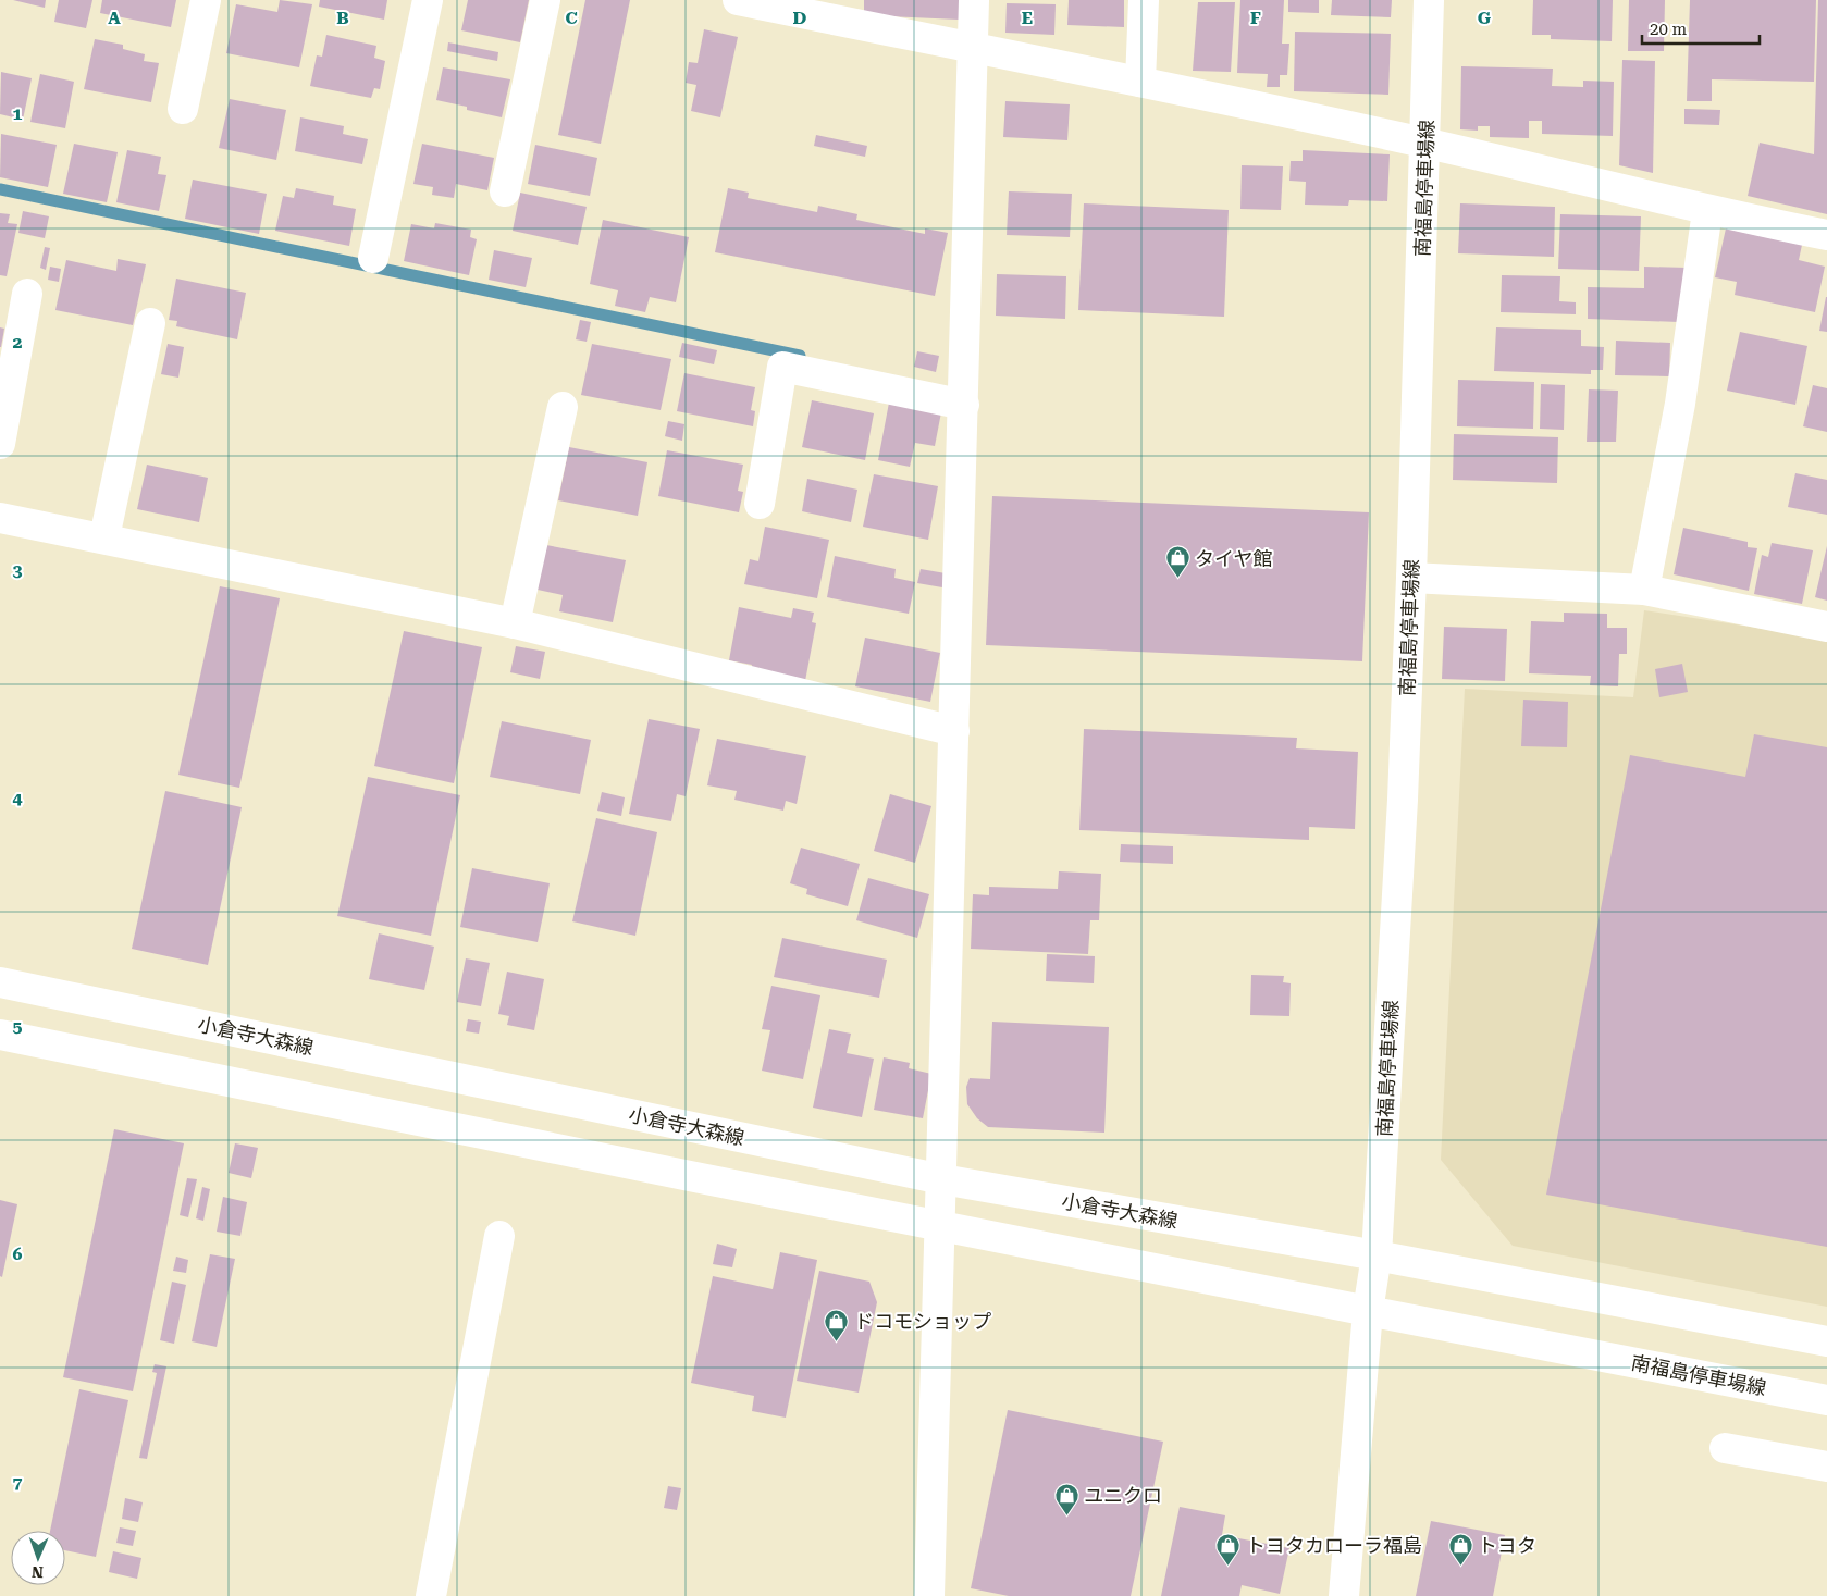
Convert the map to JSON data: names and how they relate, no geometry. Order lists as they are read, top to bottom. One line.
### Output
{"streets":{"street":["南福島停車場線","小倉寺大森線"]},"crossings":[["南福島停車場線","小倉寺大森線"]],"places":{"shop":["タイヤ館","ドコモショップ","ユニクロ","トヨタカローラ福島","トヨタ"]},"scale_bar":"20 m","north":"bottom","grid":{"columns":["A","B","C","D","E","F","G"],"rows":["1","2","3","4","5","6","7"]}}
